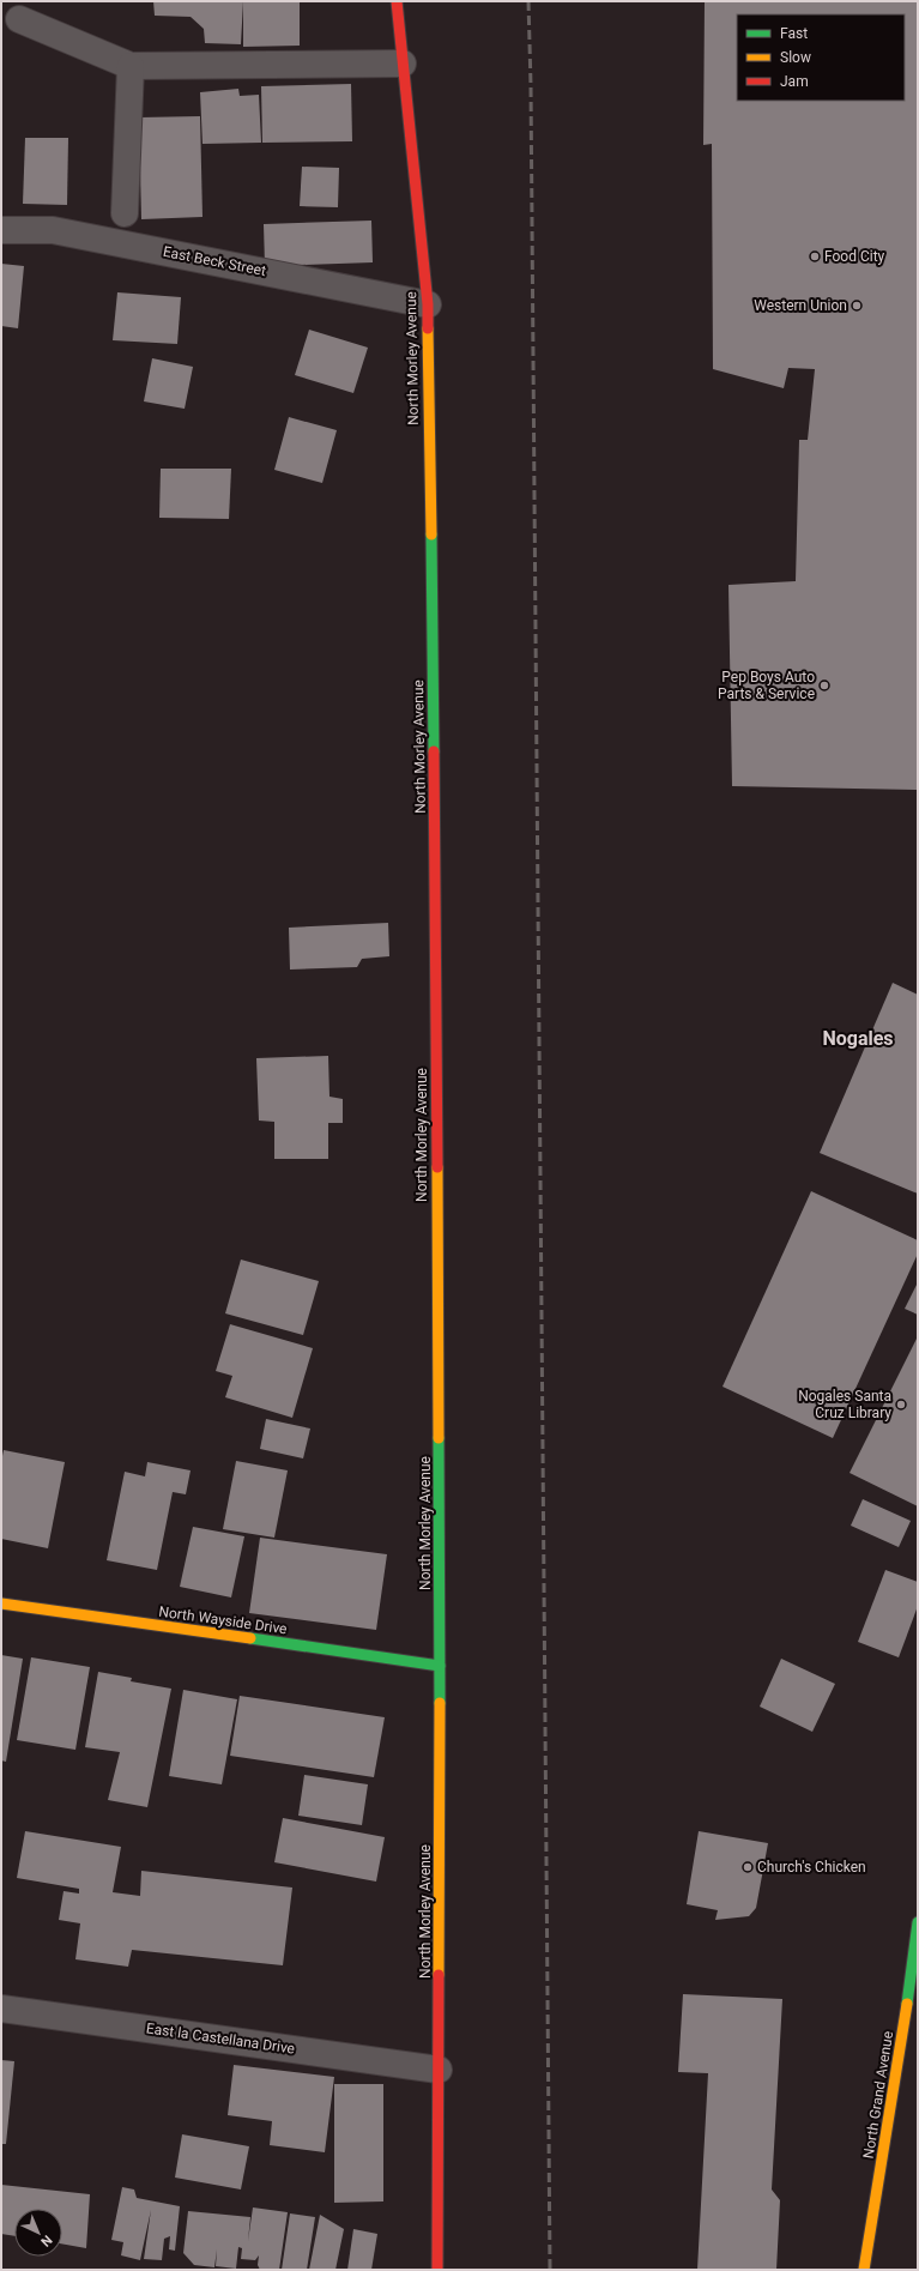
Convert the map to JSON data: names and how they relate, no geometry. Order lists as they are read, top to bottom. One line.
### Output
{"streets":{"street":["East Beck Street","North Morley Avenue","North Wayside Drive","East la Castellana Drive","North Grand Avenue"]},"crossings":[["East Beck Street","North Morley Avenue"],["North Morley Avenue","North Wayside Drive"],["North Morley Avenue","East la Castellana Drive"]],"districts":["Nogales"],"places":["Food City","Western Union","Pep Boys Auto Parts & Service","Nogales Santa Cruz Library","Church's Chicken"],"legend":["Fast","Slow","Jam"],"north":"bottom right"}
